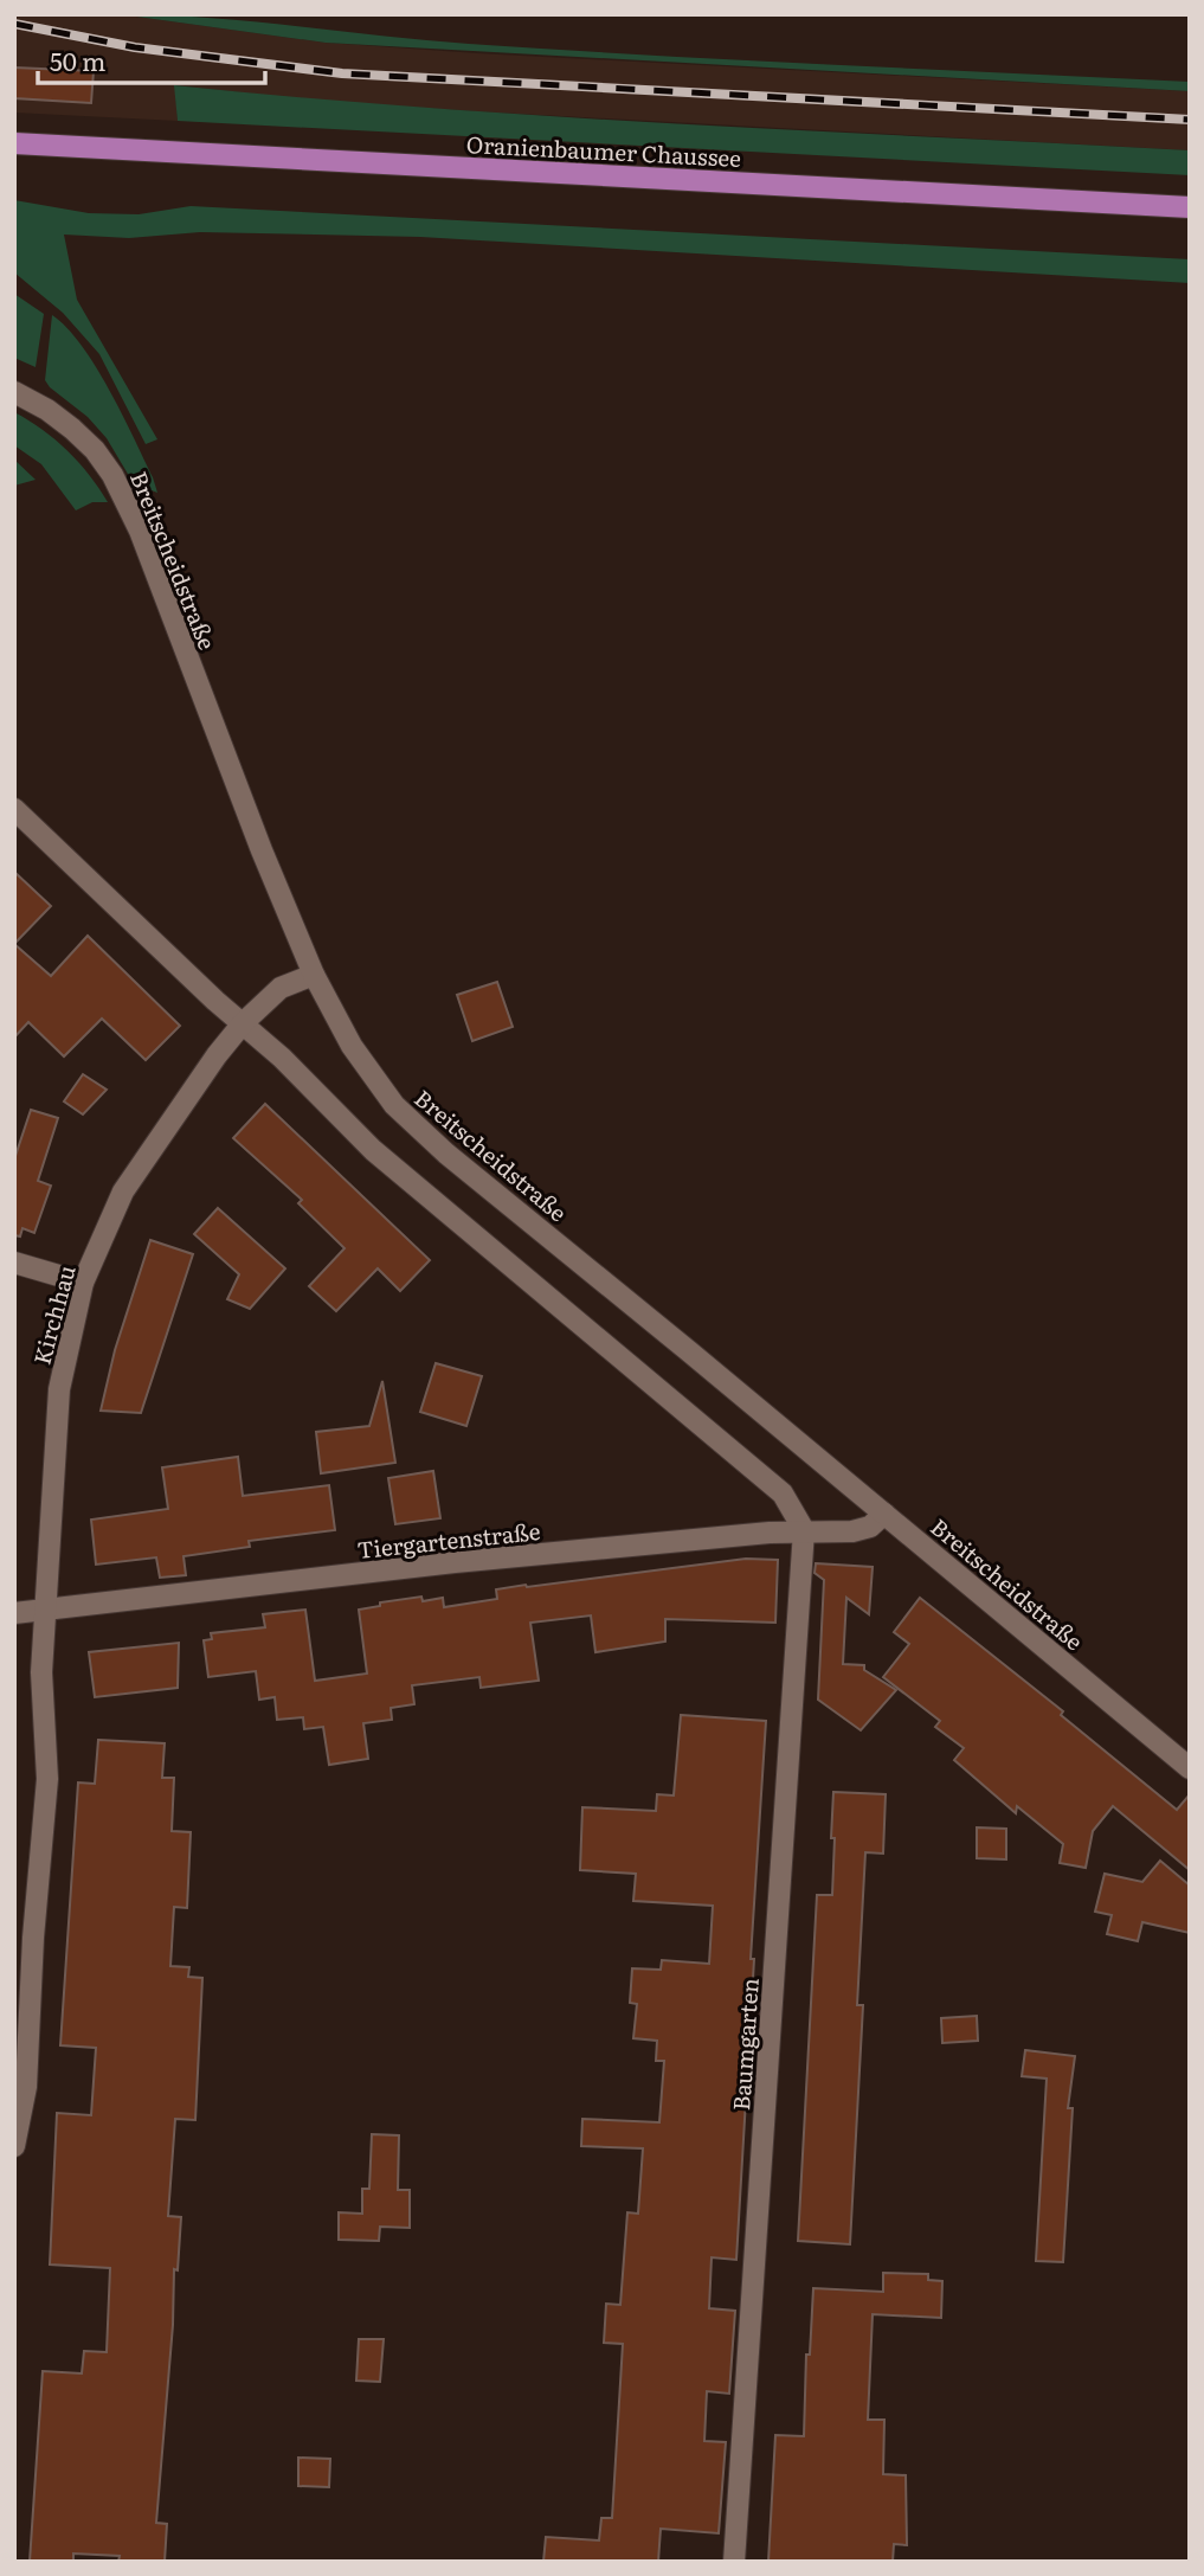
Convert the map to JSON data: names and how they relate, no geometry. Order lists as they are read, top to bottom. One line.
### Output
{"streets":{"main road":["Oranienbaumer Chaussee"],"street":["Breitscheidstraße","Kirchhau","Tiergartenstraße","Baumgarten"]},"crossings":[["Breitscheidstraße","Kirchhau"],["Breitscheidstraße","Tiergartenstraße"],["Kirchhau","Tiergartenstraße"],["Tiergartenstraße","Baumgarten"]],"scale_bar":"50 m"}
